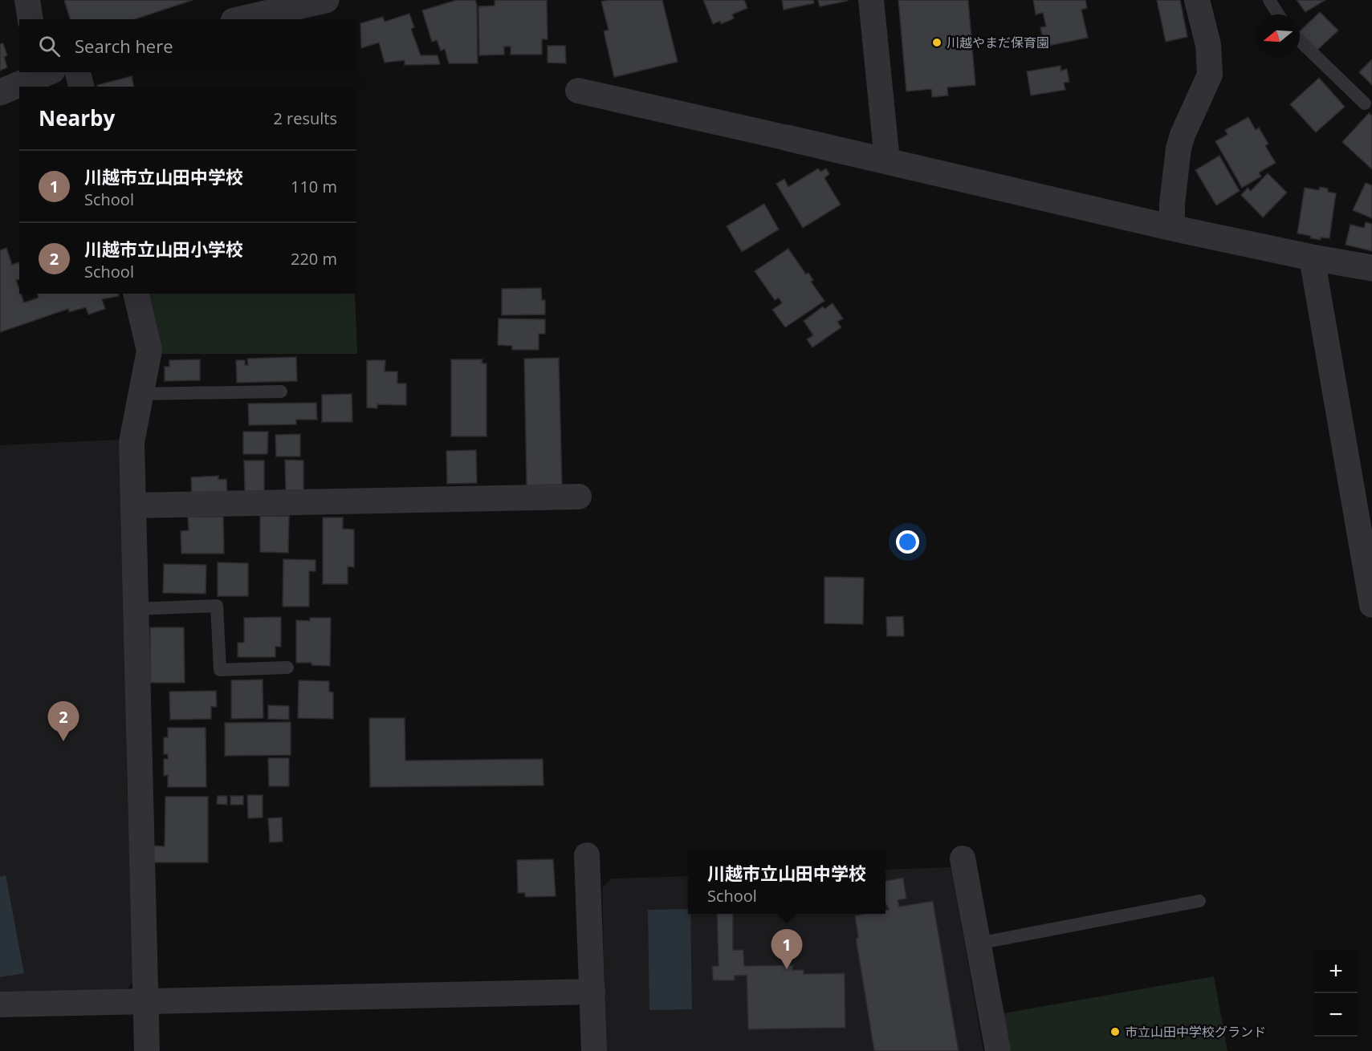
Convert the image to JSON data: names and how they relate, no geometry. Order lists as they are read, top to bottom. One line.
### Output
{"places":["川越やまだ保育園","市立山田中学校グランド"],"north":"left","page":{"search":"Search here","heading":["Nearby","2 results"],"list":[{"mark":"1","name":"川越市立山田中学校","note":"School","value":"110 m"},{"mark":"2","name":"川越市立山田小学校","note":"School","value":"220 m"}],"pins":["2","1"],"popup":["川越市立山田中学校","School"],"map_buttons":["+","−"]}}
